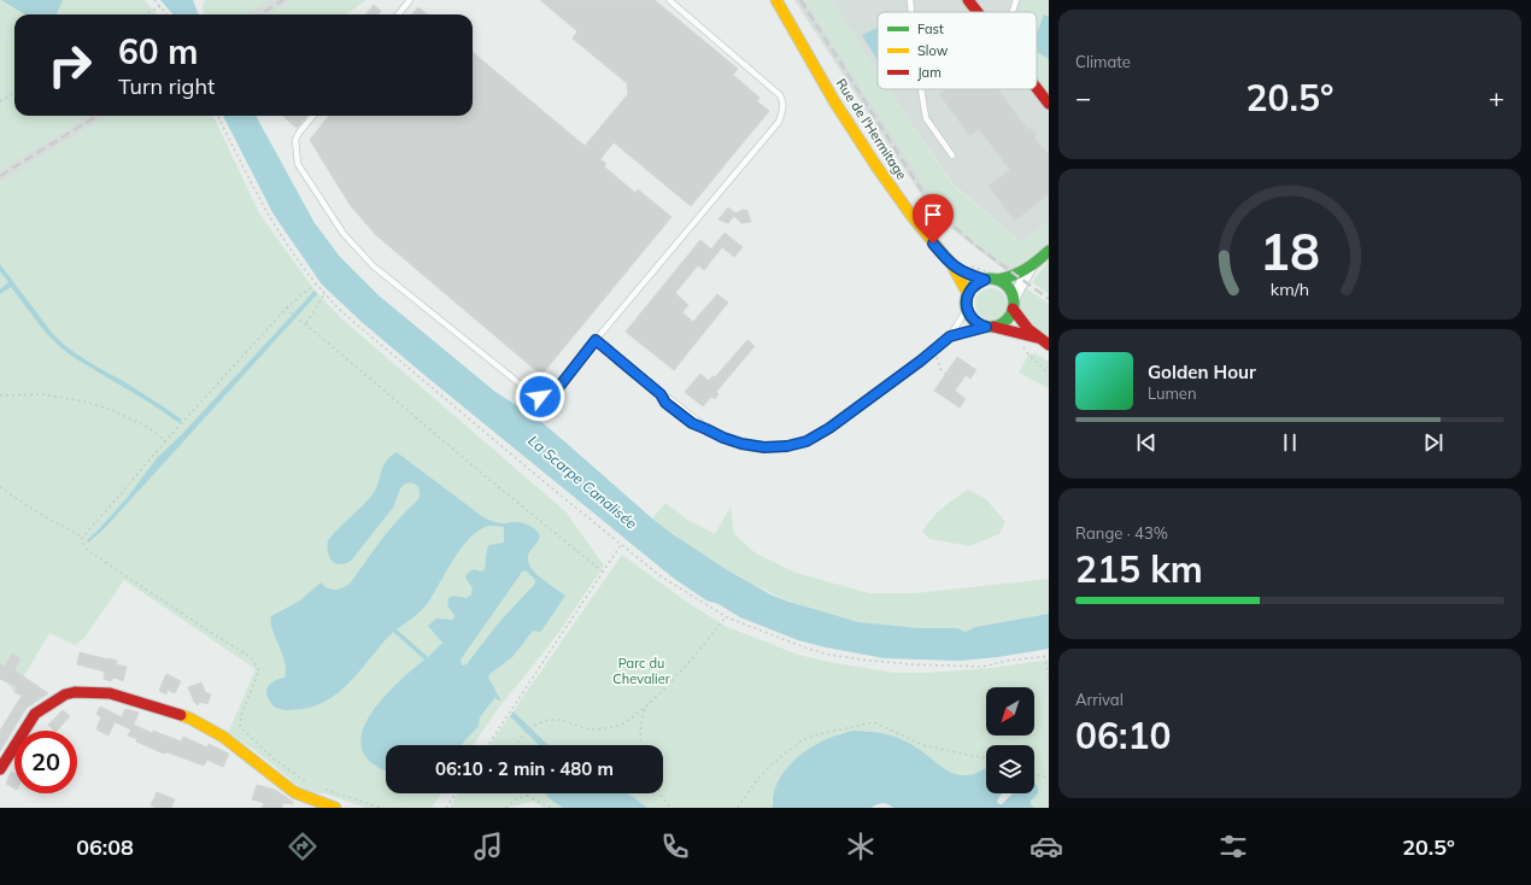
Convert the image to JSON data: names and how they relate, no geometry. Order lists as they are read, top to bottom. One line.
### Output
{"streets":{"street":["Rue de l'Hermitage"]},"water":["La Scarpe Canalisée"],"parks":["Parc du Chevalier"],"legend":["Fast","Slow","Jam"],"north":"bottom left","page":{"tile":["Climate",["Range · 43%","215 km"],["Arrival","06:10"]],"turn":["60 m","Turn right"],"heat":["−","20.5°","+"],"song":["Golden Hour","Lumen"],"limit":"20","trip":"06:10 · 2 min · 480 m","tabs":["06:08","20.5°"],"gauge":["18","km/h"]}}
